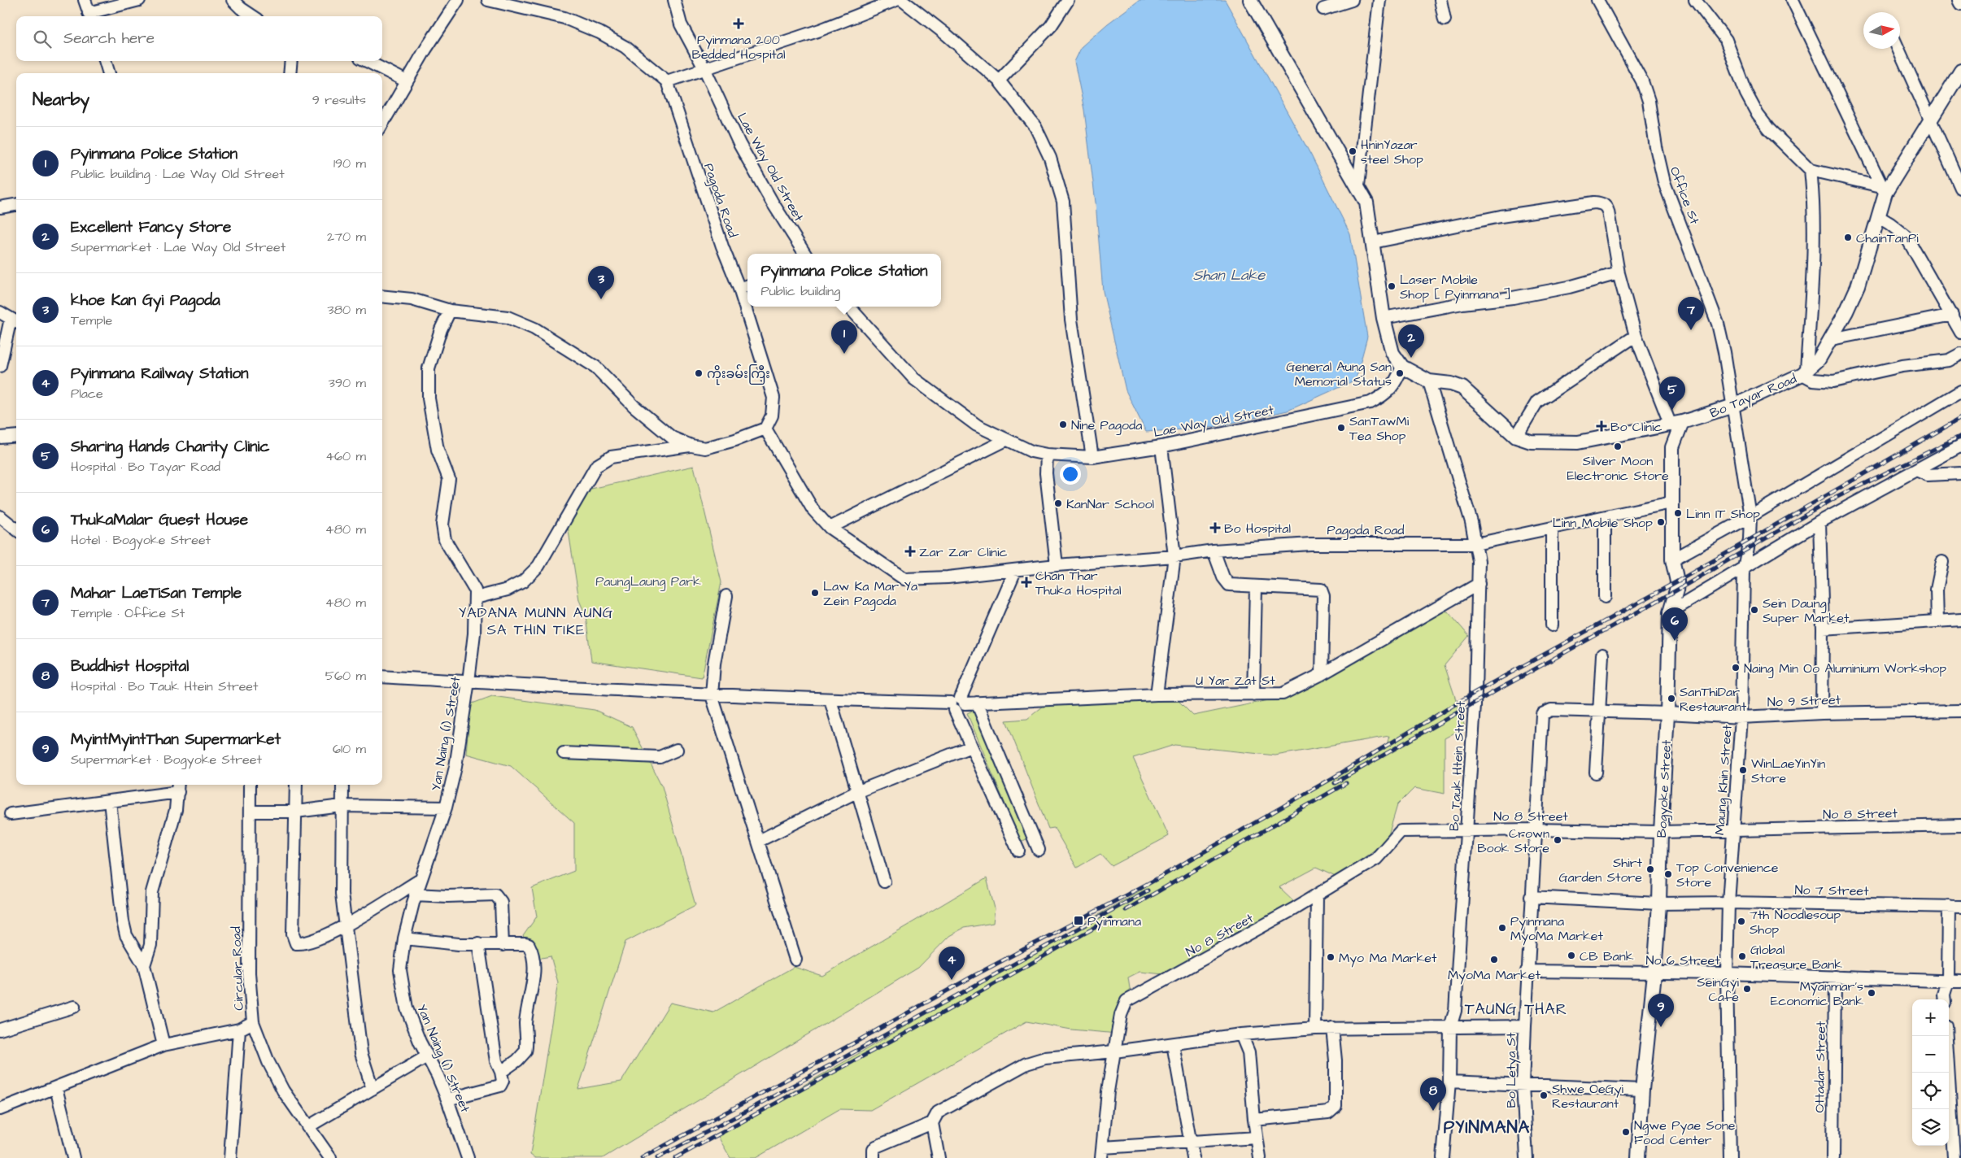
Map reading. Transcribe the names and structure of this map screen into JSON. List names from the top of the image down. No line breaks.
{"streets":{"main road":["Bo Tayar Road","Bogyoke Street"],"street":["Lae Way Old Street","Office St","Pagoda Road","U Yar Zat St","No 9 Street","Yan Naing (1) Street","Bo Tauk Htein Street","Maung Khin Street","No 8 Street","No 7 Street","No 6 Street","Circular Road","Ottadar Street","Bo Letya St"]},"crossings":[["Office St","Bo Tayar Road"],["Office St","Maung Khin Street"],["Pagoda Road","Bo Tauk Htein Street"],["Pagoda Road","Bogyoke Street"],["Bo Tayar Road","Bo Tauk Htein Street"],["Bo Tayar Road","Maung Khin Street"],["Bo Tayar Road","Bogyoke Street"],["U Yar Zat St","Yan Naing (1) Street"],["U Yar Zat St","Bo Tauk Htein Street"],["No 9 Street","Maung Khin Street"],["No 9 Street","Bogyoke Street"],["No 9 Street","Bo Letya St"],["Bo Tauk Htein Street","No 8 Street"],["Maung Khin Street","No 8 Street"],["Maung Khin Street","No 7 Street"],["Maung Khin Street","No 6 Street"],["Bogyoke Street","No 8 Street"],["Bogyoke Street","No 7 Street"],["Bogyoke Street","No 6 Street"],["No 8 Street","Bo Letya St"],["No 7 Street","Bo Letya St"],["No 6 Street","Ottadar Street"],["No 6 Street","Bo Letya St"]],"districts":["YADANA MUNN AUNG SA THIN TIKE","TAUNG THAR","PYINMANA"],"water":["Shan Lake"],"parks":["PaungLaung Park"],"places":{"health":["Pyinmana 200 Bedded Hospital","Bo Clinic","Bo Hospital","Zar Zar Clinic","Chan Thar Thuka Hospital"],"other":["HninYazar steel Shop","ChainTanPi","Laser Mobile Shop [ Pyinmana ]","ကိုးခမ်းကြီး","General Aung San Memorial Status","Nine Pagoda","SanTawMi Tea Shop","Silver Moon Electronic Store","KanNar School","Linn IT Shop","Linn Mobile Shop","Law Ka Mar Ya Zein Pagoda","Sein Daung Super Market","Naing Min Oo Aluminium Workshop","SanThiDar Restaurant","WinLaeYinYin Store","Crown Book Store","Shirt Garden Store","Top Convenience Store","7th Noodlesoup Shop","Pyinmana MyoMa Market","CB Bank","Global Treasure Bank","Myo Ma Market","MyoMa Market","SeinGyi Cafe","Myanmar's Economic Bank","Shwe OeGyi Restaurant","Ngwe Pyae Sone Food Center"],"transit":["Pyinmana"]},"north":"right","page":{"search":"Search here","heading":["Nearby","9 results"],"list":[{"mark":"1","name":"Pyinmana Police Station","note":"Public building · Lae Way Old Street","value":"190 m"},{"mark":"2","name":"Excellent Fancy Store","note":"Supermarket · Lae Way Old Street","value":"270 m"},{"mark":"3","name":"khoe Kan Gyi Pagoda","note":"Temple","value":"380 m"},{"mark":"4","name":"Pyinmana Railway Station","note":"Place","value":"390 m"},{"mark":"5","name":"Sharing Hands Charity Clinic","note":"Hospital · Bo Tayar Road","value":"460 m"},{"mark":"6","name":"ThukaMalar Guest House","note":"Hotel · Bogyoke Street","value":"480 m"},{"mark":"7","name":"Mahar LaeTiSan Temple","note":"Temple · Office St","value":"480 m"},{"mark":"8","name":"Buddhist Hospital","note":"Hospital · Bo Tauk Htein Street","value":"560 m"},{"mark":"9","name":"MyintMyintThan Supermarket","note":"Supermarket · Bogyoke Street","value":"610 m"}],"popup":["Pyinmana Police Station","Public building"],"pins":["3","7","1","2","5","6","4","9","8"],"map_buttons":["+","−"]}}
